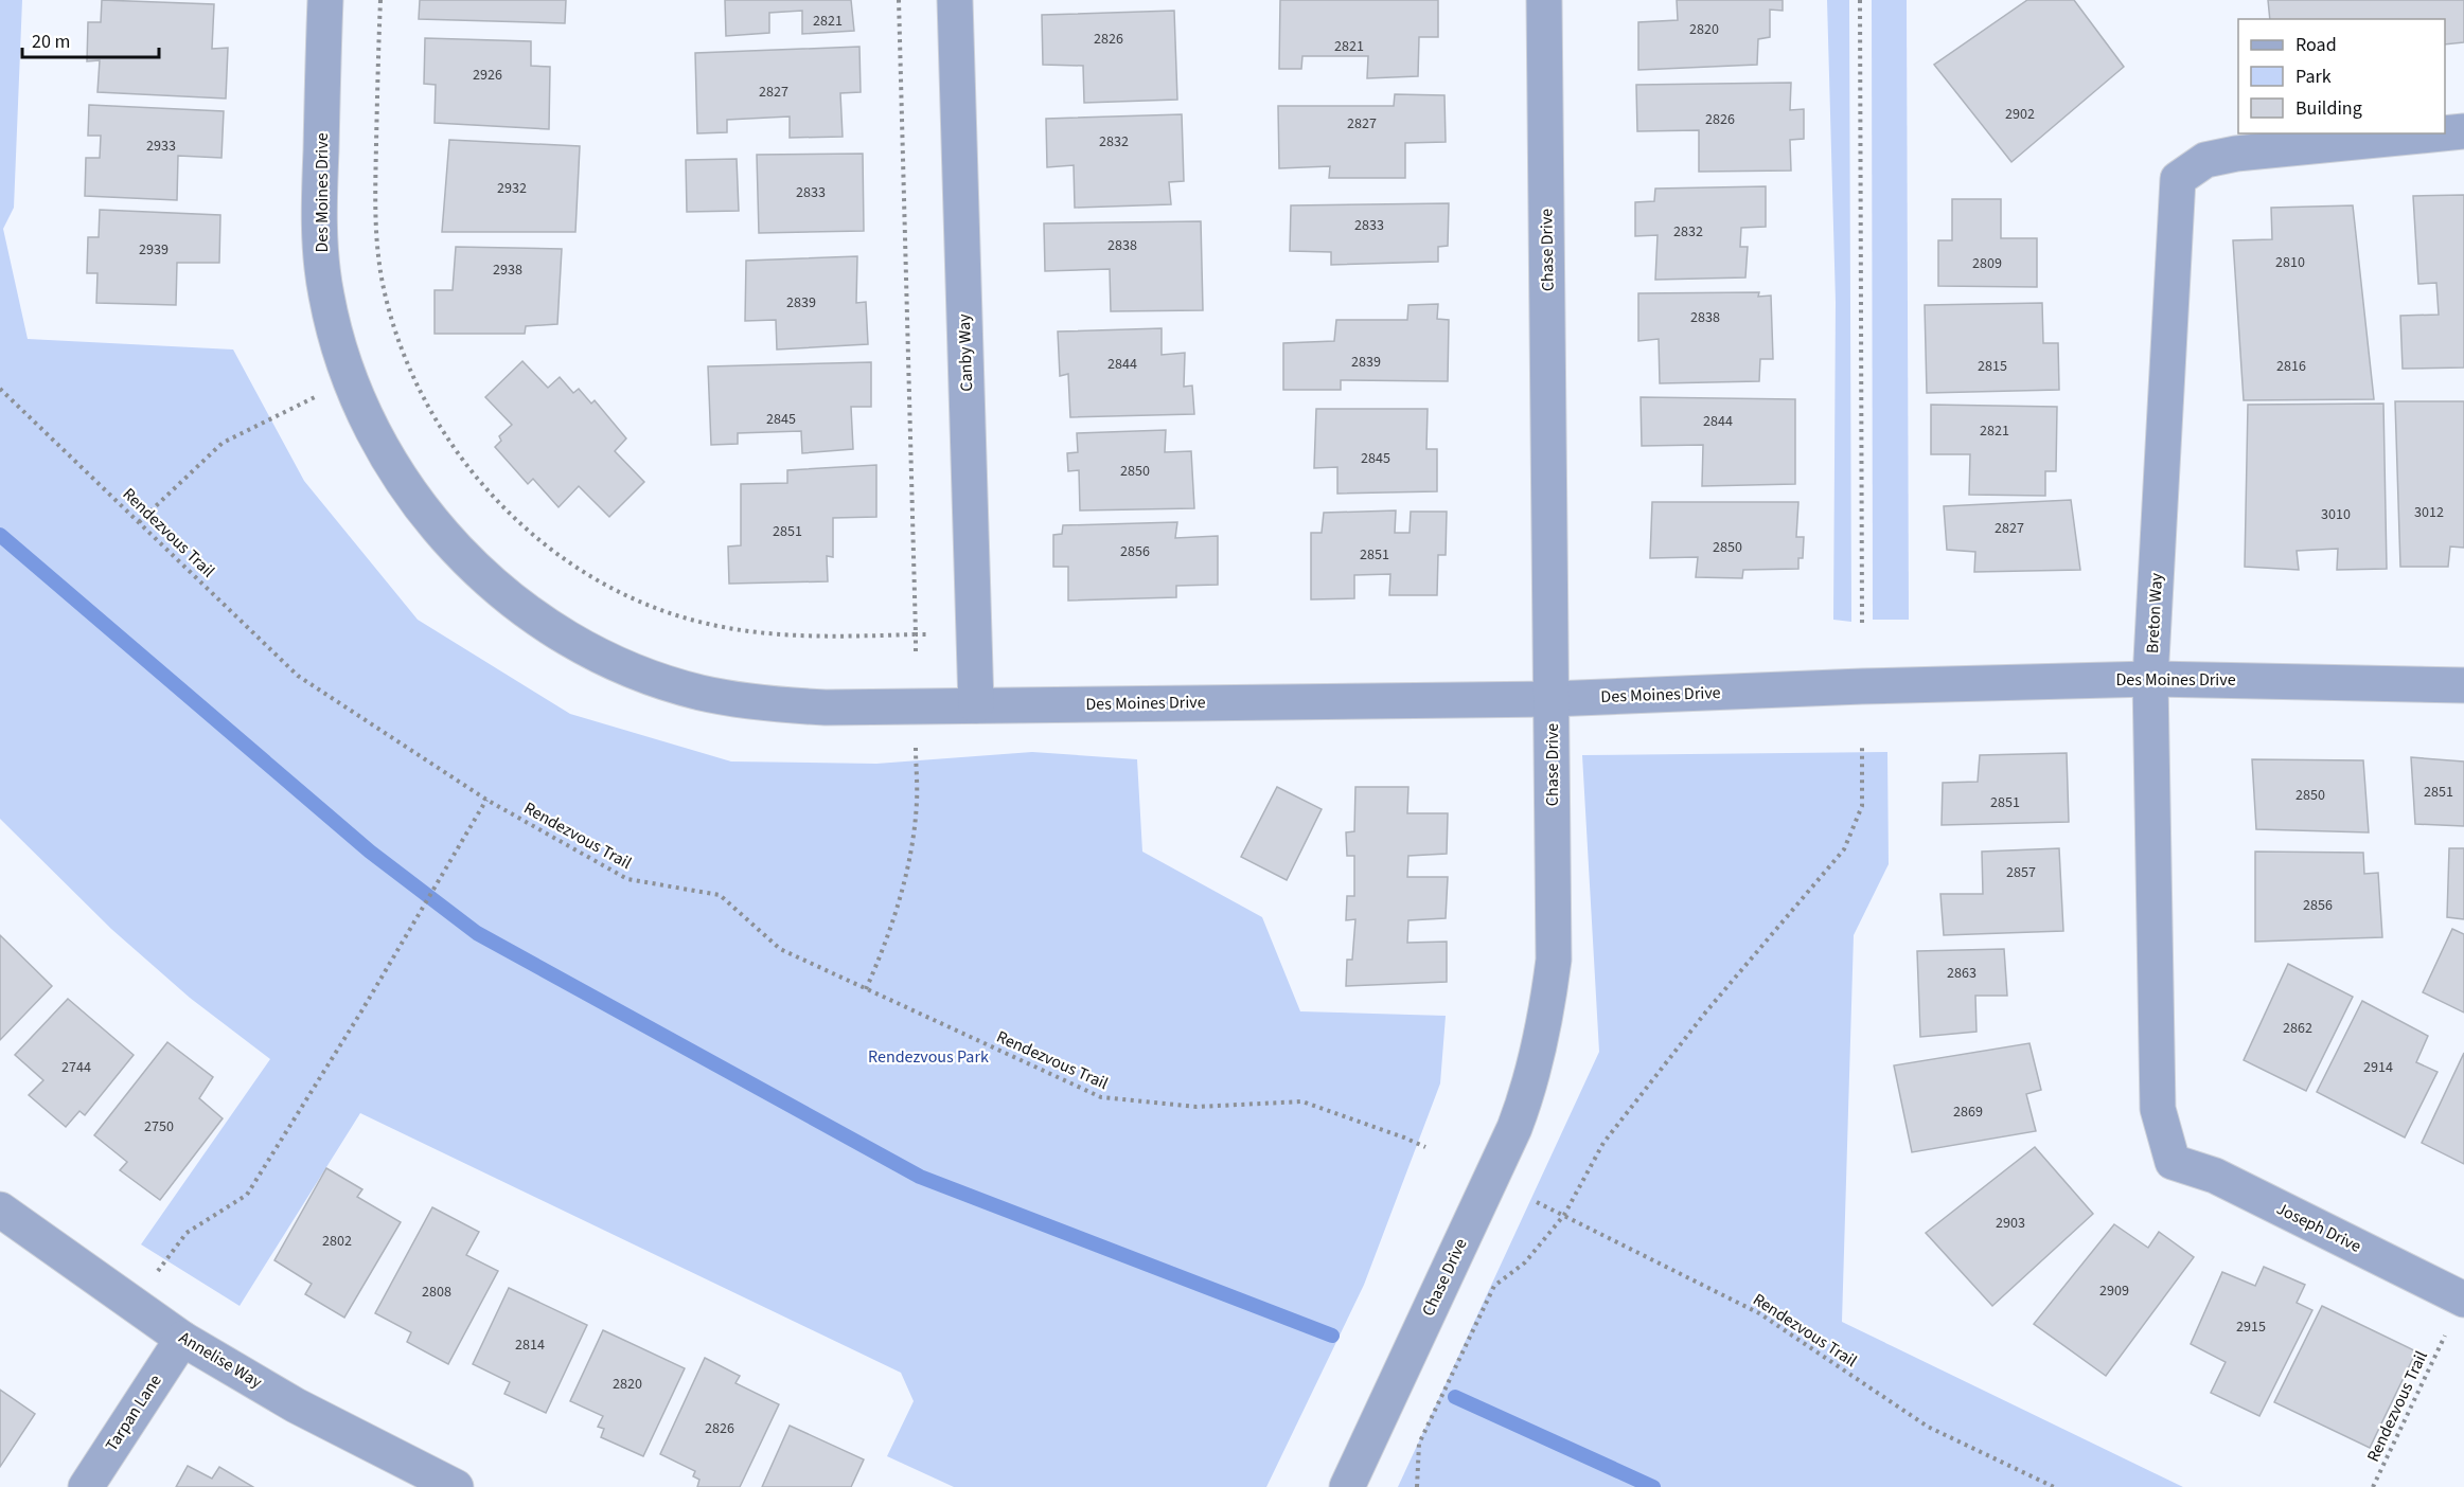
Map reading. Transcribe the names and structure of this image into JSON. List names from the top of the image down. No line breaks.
{"streets":{"street":["Des Moines Drive","Chase Drive","Canby Way","Breton Way","Joseph Drive","Annelise Way","Tarpan Lane"],"path":["Rendezvous Trail"]},"crossings":[["Des Moines Drive","Chase Drive"],["Des Moines Drive","Canby Way"],["Des Moines Drive","Breton Way"],["Breton Way","Joseph Drive"],["Annelise Way","Tarpan Lane"]],"parks":["Rendezvous Park"],"house_numbers":["2821","2820","2826","2821","2926","2827","2902","2826","2827","2832","2933","2932","2833","2833","2832","2838","2939","2810","2809","2938","2839","2838","2839","2844","2815","2816","2845","2844","2821","2845","2850","3012","3010","2827","2851","2850","2856","2851","2851","2850","2851","2857","2856","2863","2862","2744","2914","2869","2750","2903","2802","2909","2808","2915","2814","2820","2826"],"legend":["Road","Park","Building"],"scale_bar":"20 m"}
